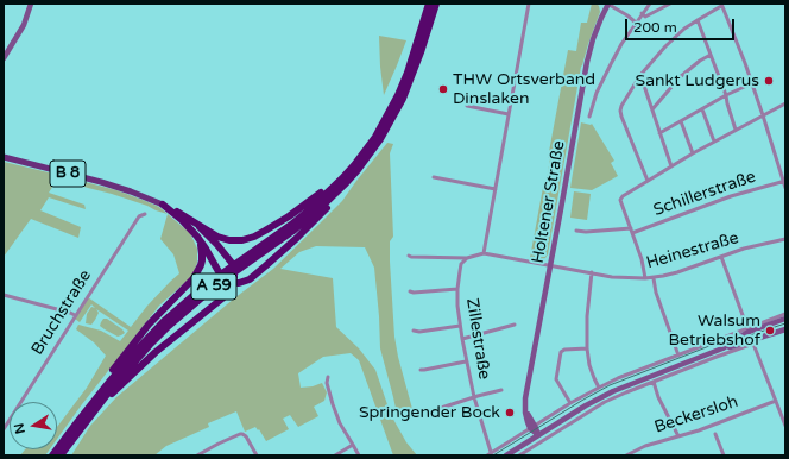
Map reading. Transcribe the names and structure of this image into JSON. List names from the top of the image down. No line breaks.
{"streets":{"highway":["A 59"],"main road":["B 8"],"street":["Schillerstraße","Holtener Straße","Heinestraße","Bruchstraße","Zillestraße","Beckersloh"]},"crossings":[["Holtener Straße","Heinestraße"]],"places":["Sankt Ludgerus","THW Ortsverband Dinslaken","Walsum Betriebshof","Springender Bock"],"scale_bar":"200 m","north":"left"}
